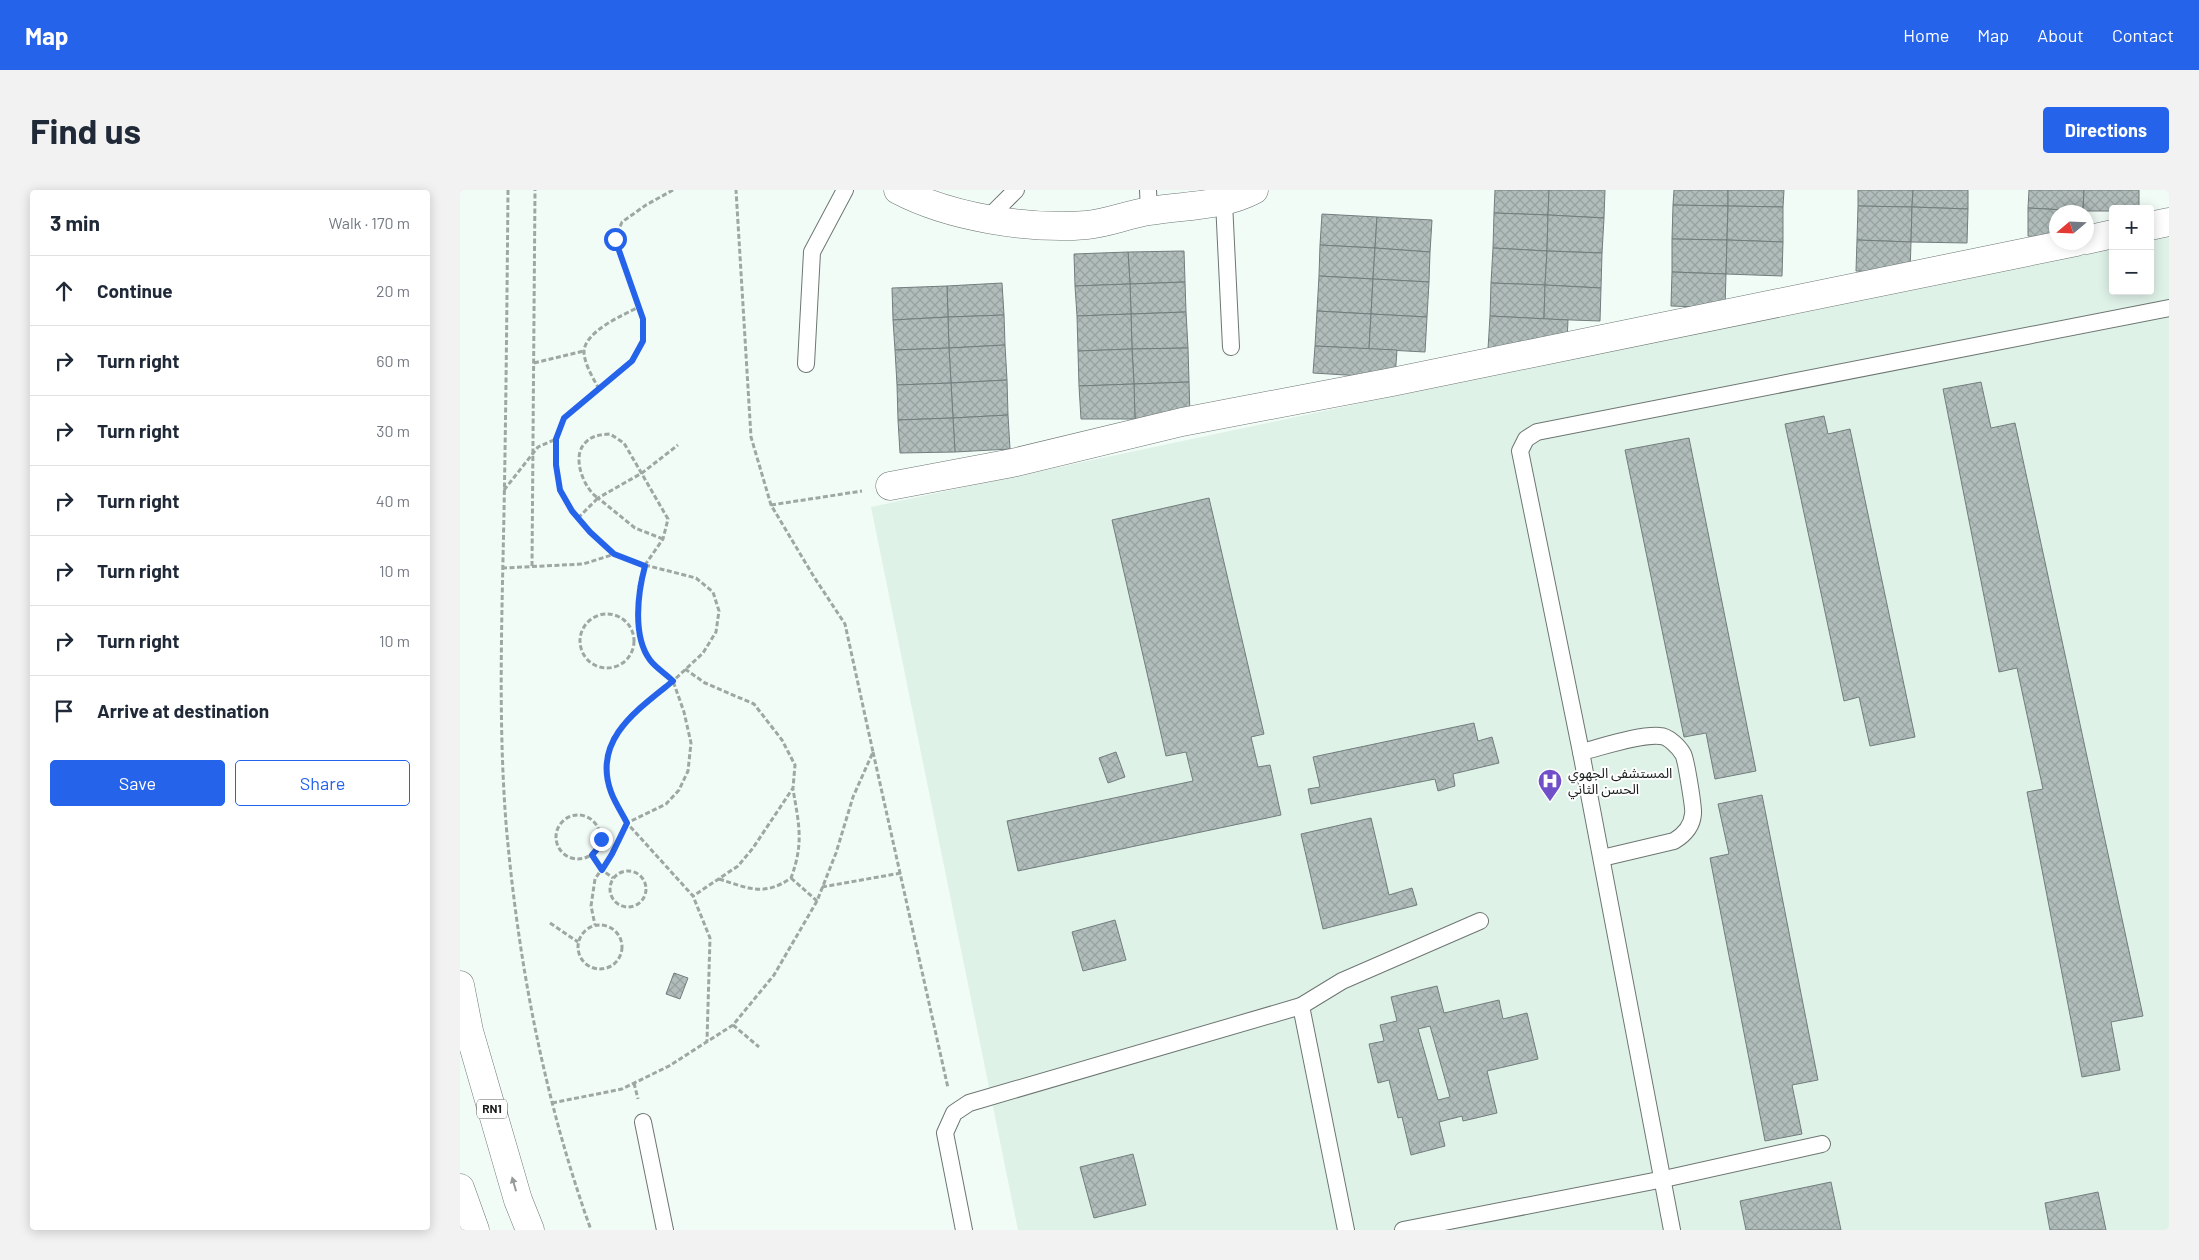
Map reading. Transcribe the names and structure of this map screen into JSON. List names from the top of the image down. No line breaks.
{"streets":{"main road":["RN1"]},"places":{"hospital":["المستشفى الجهوي الحسن الثاني"]},"north":"left","page":{"header":"Map","nav":["Home","Map","About","Contact"],"buttons":["Directions",["Save","Share"]],"title":"Find us","heading":["3 min","Walk · 170 m"],"map_buttons":["+","−"],"list":[["Continue","20 m"],["Turn right","60 m"],["Turn right","30 m"],["Turn right","40 m"],["Turn right","10 m"],["Turn right","10 m"],"Arrive at destination"]}}
